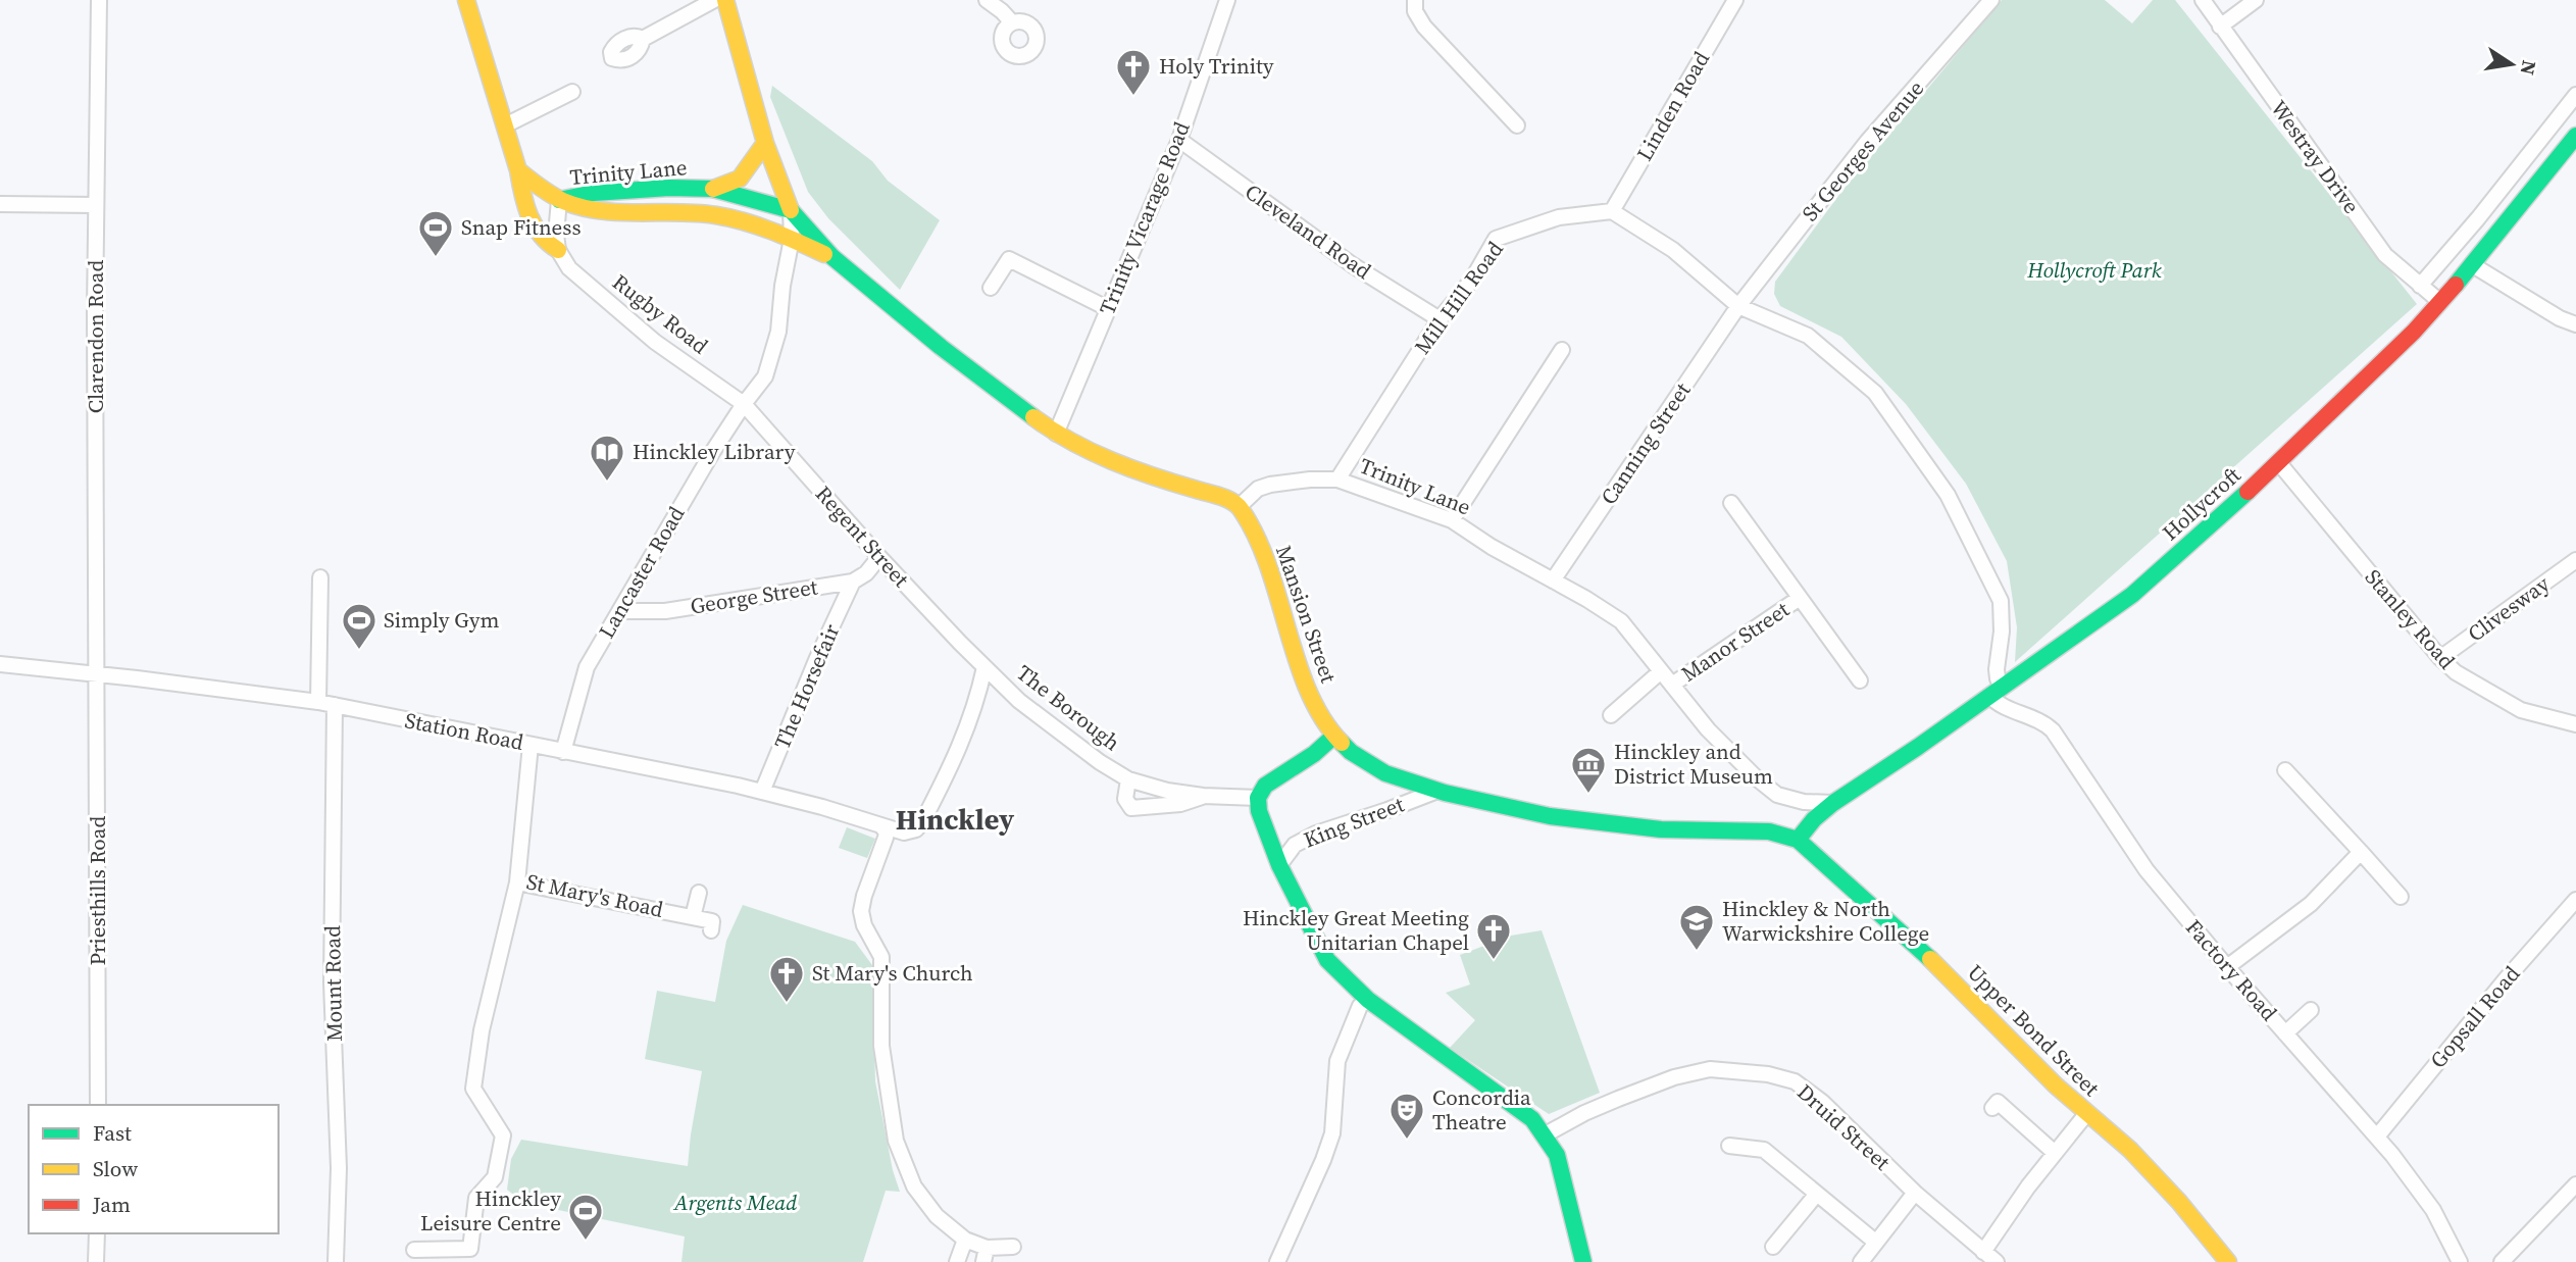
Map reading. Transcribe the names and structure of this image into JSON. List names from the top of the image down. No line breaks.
{"streets":{"main road":["Trinity Lane","Rugby Road","Hollycroft","Mansion Street","Upper Bond Street"],"street":["Linden Road","St Georges Avenue","Westray Drive","Trinity Vicarage Road","Cleveland Road","Mill Hill Road","Clarendon Road","Canning Street","Regent Street","Lancaster Road","George Street","Clivesway","Stanley Road","Manor Street","The Horsefair","The Borough","Station Road","King Street","Priesthills Road","St Mary's Road","Factory Road","Mount Road","Gopsall Road","Druid Street"]},"crossings":[["Linden Road","Mill Hill Road"],["St Georges Avenue","Canning Street"],["Westray Drive","Hollycroft"],["Trinity Lane","Trinity Vicarage Road"],["Trinity Lane","Mill Hill Road"],["Trinity Lane","Canning Street"],["Trinity Lane","Hollycroft"],["Trinity Lane","Lancaster Road"],["Trinity Lane","Mansion Street"],["Trinity Lane","Manor Street"],["Trinity Vicarage Road","Cleveland Road"],["Cleveland Road","Mill Hill Road"],["Rugby Road","Regent Street"],["Rugby Road","Lancaster Road"],["Clarendon Road","Station Road"],["Clarendon Road","Priesthills Road"],["Hollycroft","Mansion Street"],["Hollycroft","Stanley Road"],["Hollycroft","Factory Road"],["Hollycroft","Upper Bond Street"],["Regent Street","Lancaster Road"],["Regent Street","The Borough"],["Regent Street","Station Road"],["Lancaster Road","George Street"],["Lancaster Road","Station Road"],["George Street","The Horsefair"],["Clivesway","Stanley Road"],["Mansion Street","King Street"],["Mansion Street","Upper Bond Street"],["The Horsefair","Station Road"],["The Borough","Station Road"],["Station Road","Priesthills Road"],["Station Road","St Mary's Road"],["Station Road","Mount Road"],["Factory Road","Gopsall Road"]],"districts":["Hinckley"],"parks":["Hollycroft Park","Argents Mead"],"places":{"church":["Holy Trinity","Hinckley Great Meeting Unitarian Chapel","St Mary's Church"],"sports":["Snap Fitness","Simply Gym","Hinckley Leisure Centre"],"library":["Hinckley Library"],"museum":["Hinckley and District Museum"],"school or university":["Hinckley & North Warwickshire College"],"theatre":["Concordia Theatre"]},"legend":["Fast","Slow","Jam"],"north":"right"}
